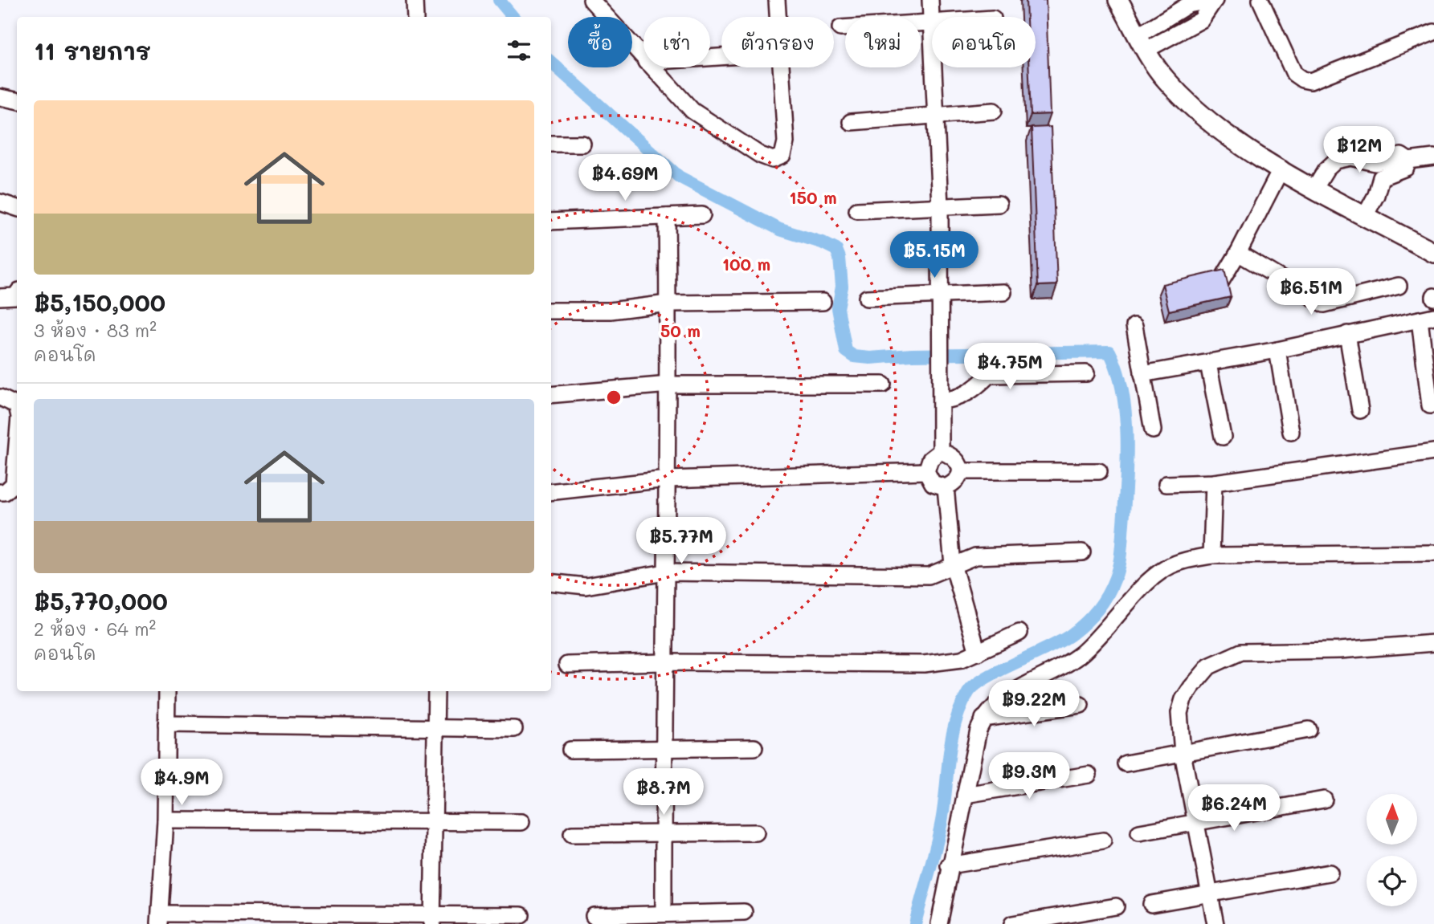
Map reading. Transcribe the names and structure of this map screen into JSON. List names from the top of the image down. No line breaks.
{"north":"top","page":{"chip":["ซื้อ","เช่า","ตัวกรอง","ใหม่","คอนโด"],"heading":"11 รายการ","list":[{"name":"฿5,150,000","note":"3 ห้อง · 83 m² · คอนโด"},{"name":"฿5,770,000","note":"2 ห้อง · 64 m² · คอนโด"}],"price":["฿12M","฿4.69M","฿5.15M","฿6.51M","฿4.75M","฿5.77M","฿9.22M","฿9.3M","฿4.9M","฿8.7M","฿6.24M"]},"rings":["150 m","100 m","50 m"]}
